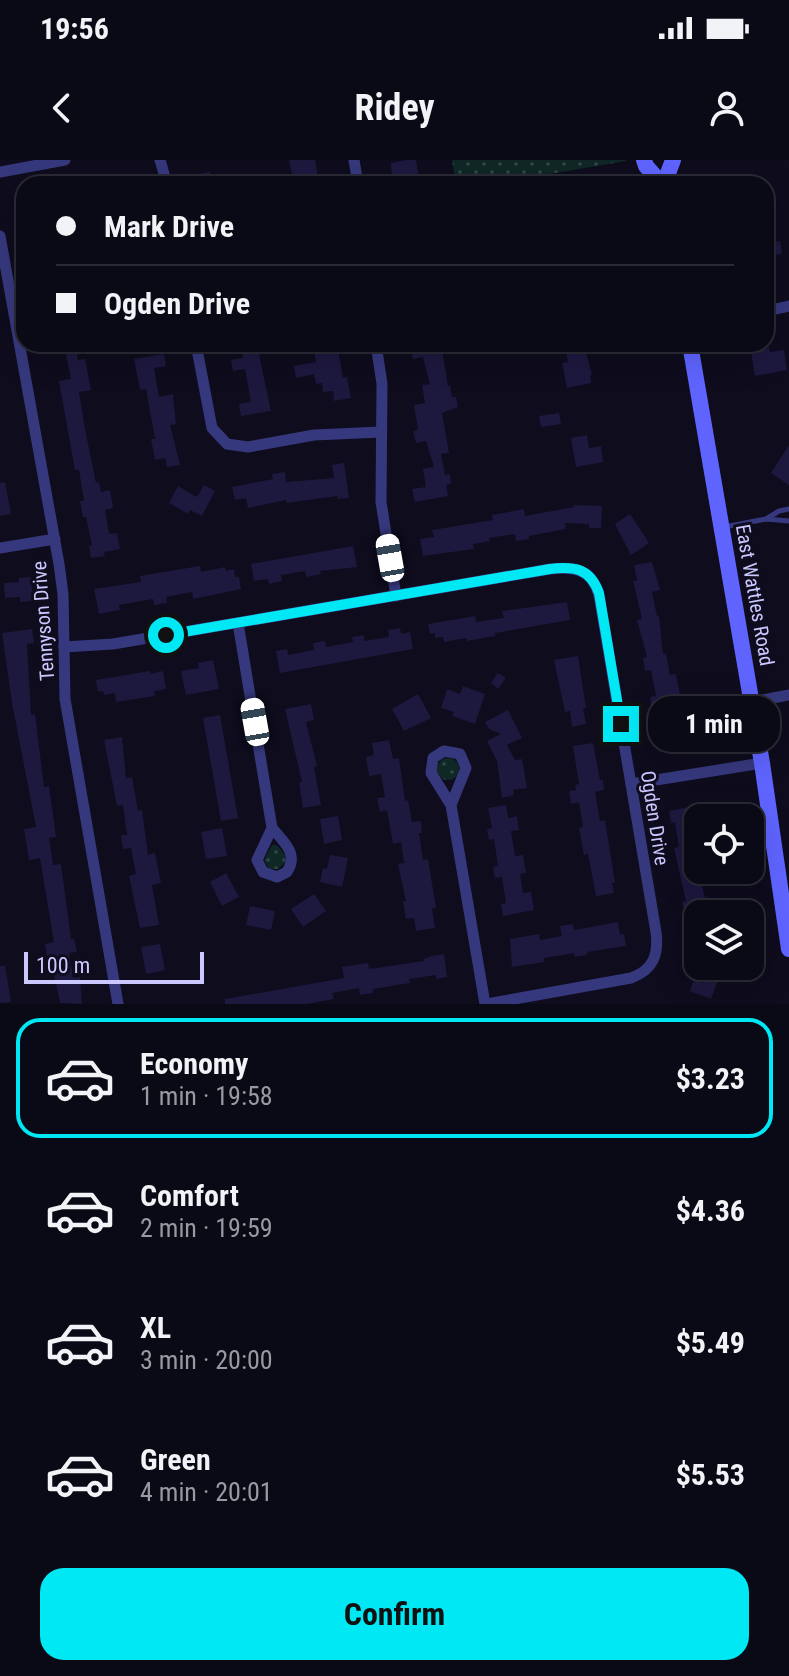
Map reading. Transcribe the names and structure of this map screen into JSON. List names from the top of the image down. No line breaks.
{"streets":{"main road":["East Wattles Road"],"street":["Tennyson Drive","Ogden Drive"]},"scale_bar":"100 m","page":{"status":"19:56","header":"Ridey","banner":["Mark Drive","Ogden Drive"],"bubble":"1 min","scale":"100 m","list":[{"name":"Economy","note":"1 min · 19:58","value":"$3.23"},{"name":"Comfort","note":"2 min · 19:59","value":"$4.36"},{"name":"XL","note":"3 min · 20:00","value":"$5.49"},{"name":"Green","note":"4 min · 20:01","value":"$5.53"}],"buttons":"Confirm"}}
